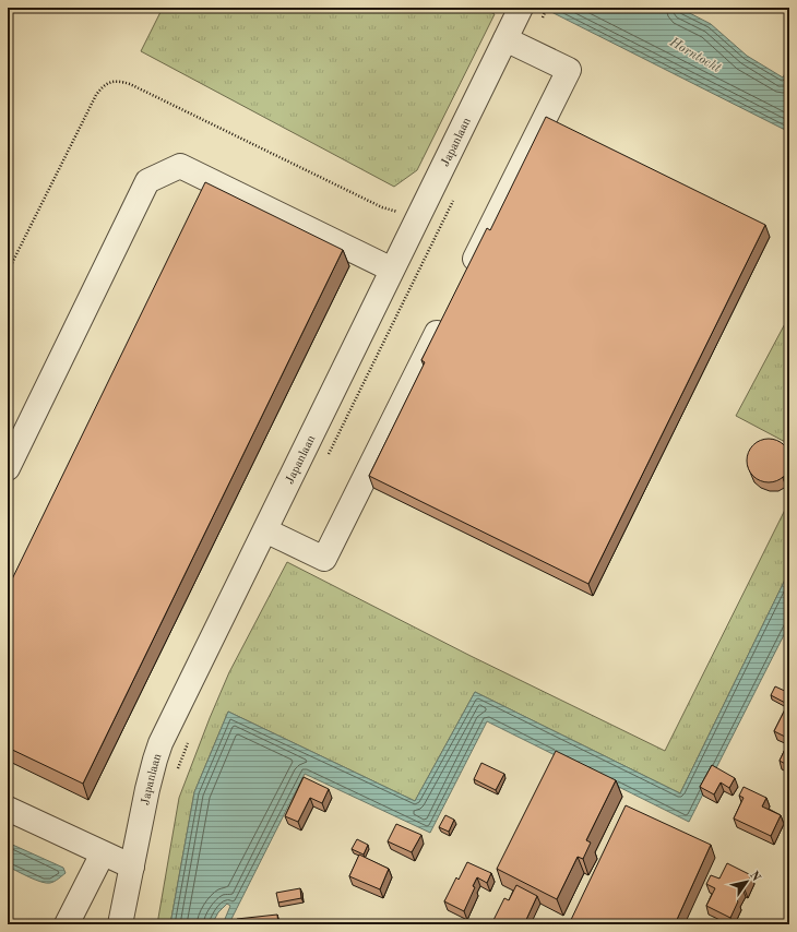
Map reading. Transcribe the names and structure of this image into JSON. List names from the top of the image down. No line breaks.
{"streets":{"street":["Japanlaan"]},"water":["Horntocht"],"north":"top right"}
